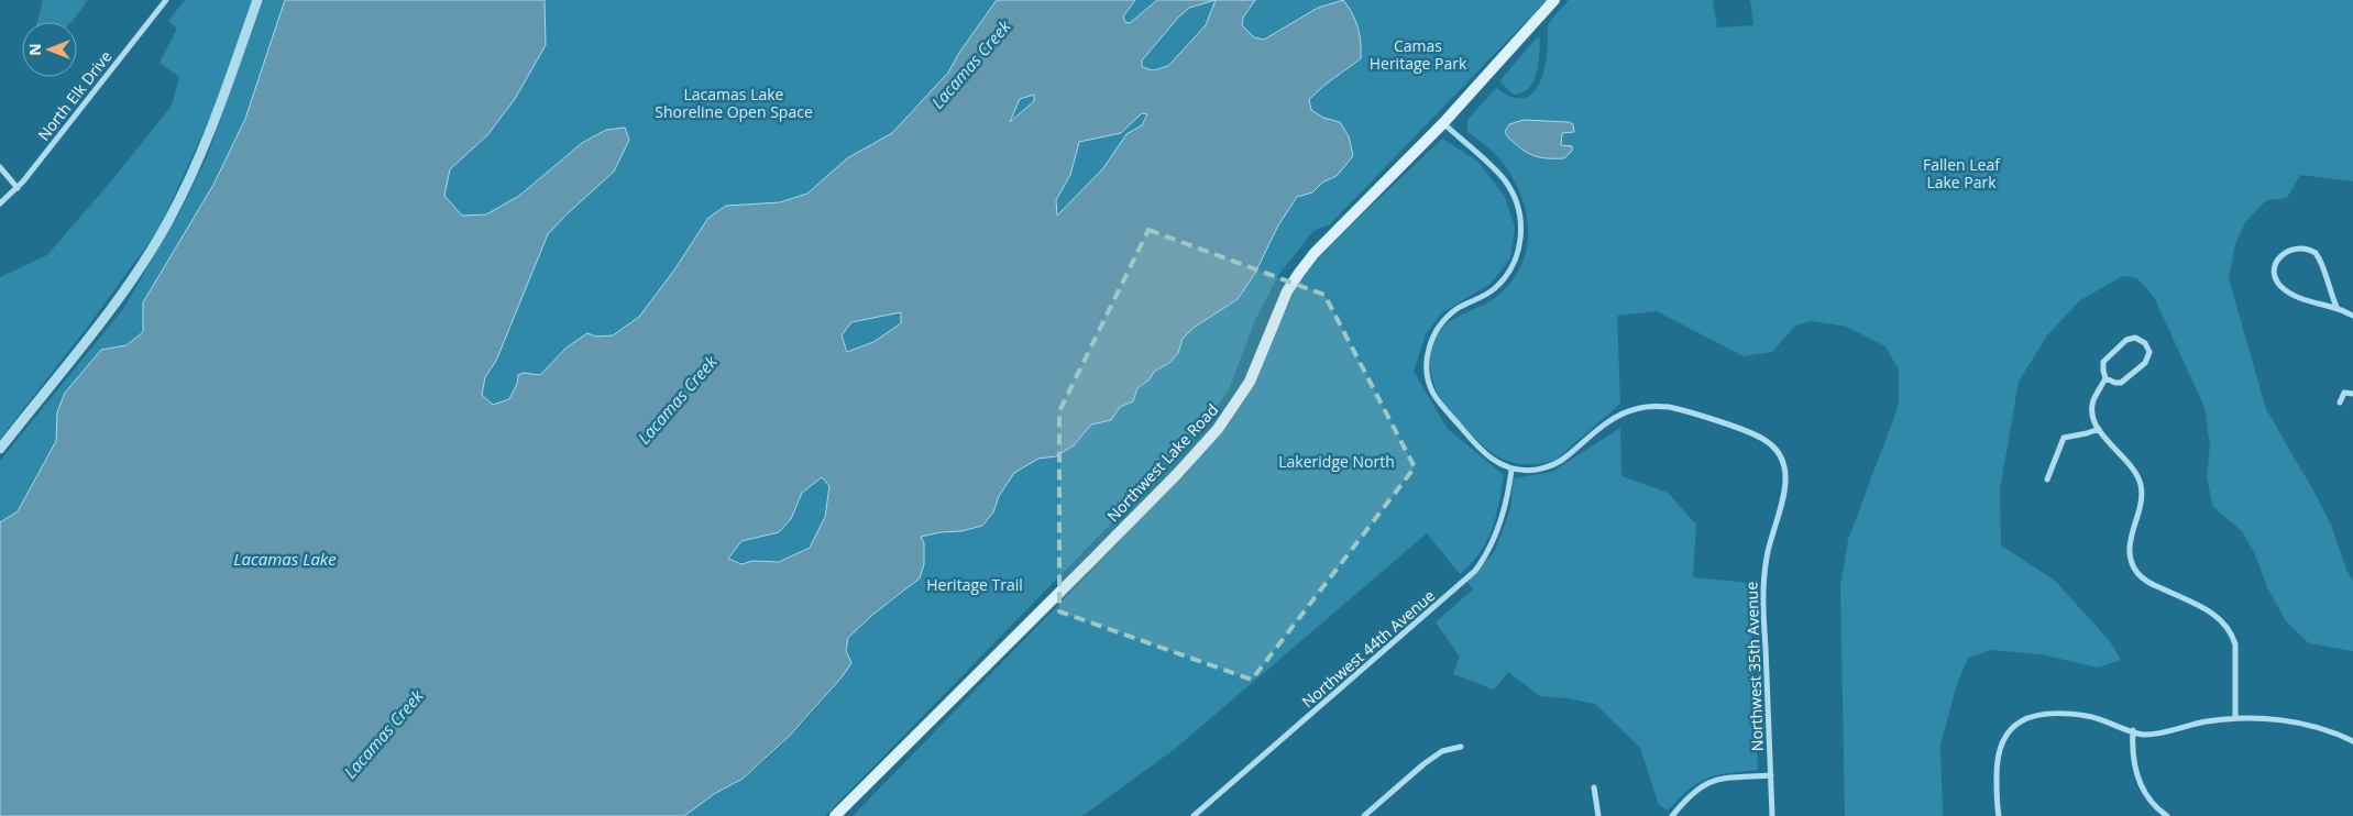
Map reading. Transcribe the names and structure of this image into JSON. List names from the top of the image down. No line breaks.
{"streets":{"main road":["Northwest Lake Road"],"street":["North Elk Drive","Northwest 44th Avenue","Northwest 35th Avenue"]},"crossings":[["Northwest 44th Avenue","Northwest 35th Avenue"]],"water":["Lacamas Creek","Lacamas Lake"],"parks":["Camas Heritage Park","Lacamas Lake Shoreline Open Space","Fallen Leaf Lake Park","Lakeridge North","Heritage Trail"],"north":"left"}
